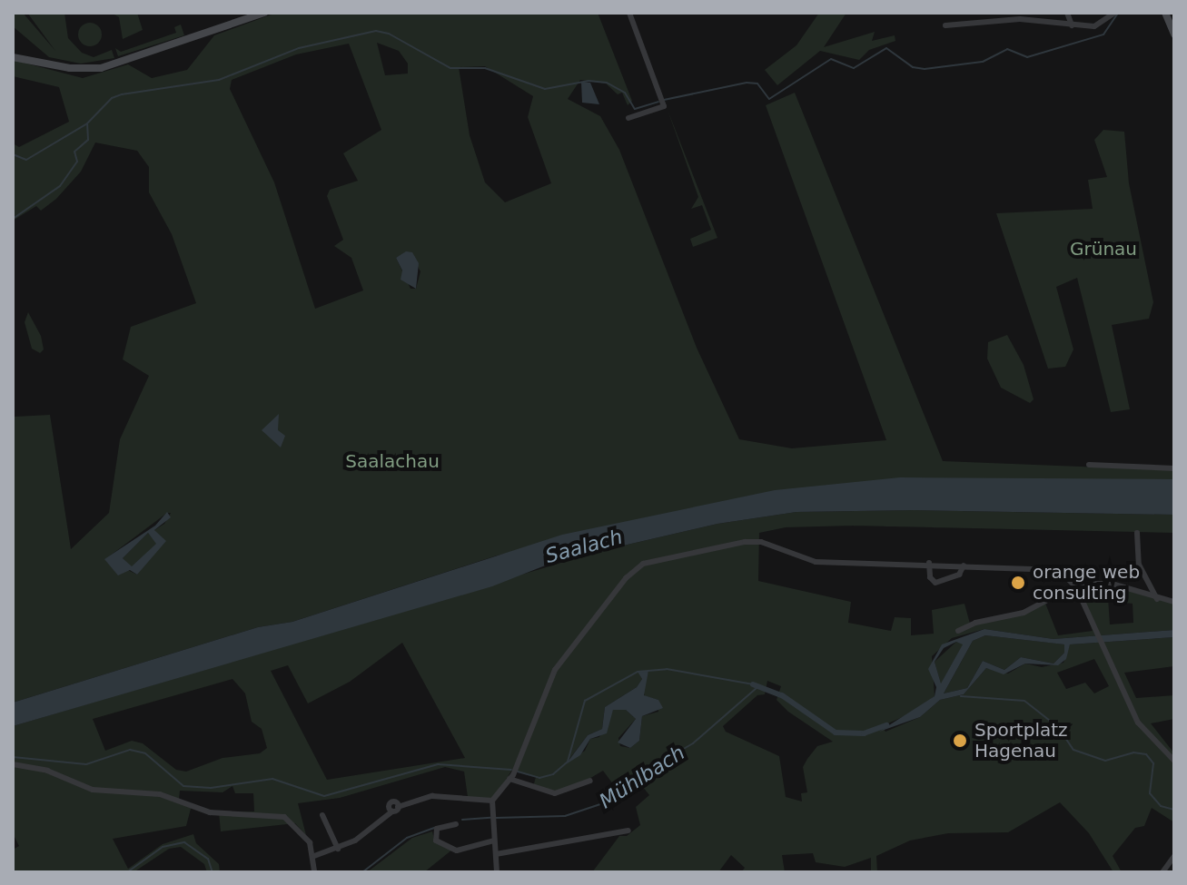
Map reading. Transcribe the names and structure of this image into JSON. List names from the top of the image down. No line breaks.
{"water":["Saalach","Mühlbach"],"parks":["Grünau","Saalachau"],"places":["orange web consulting","Sportplatz Hagenau"]}
